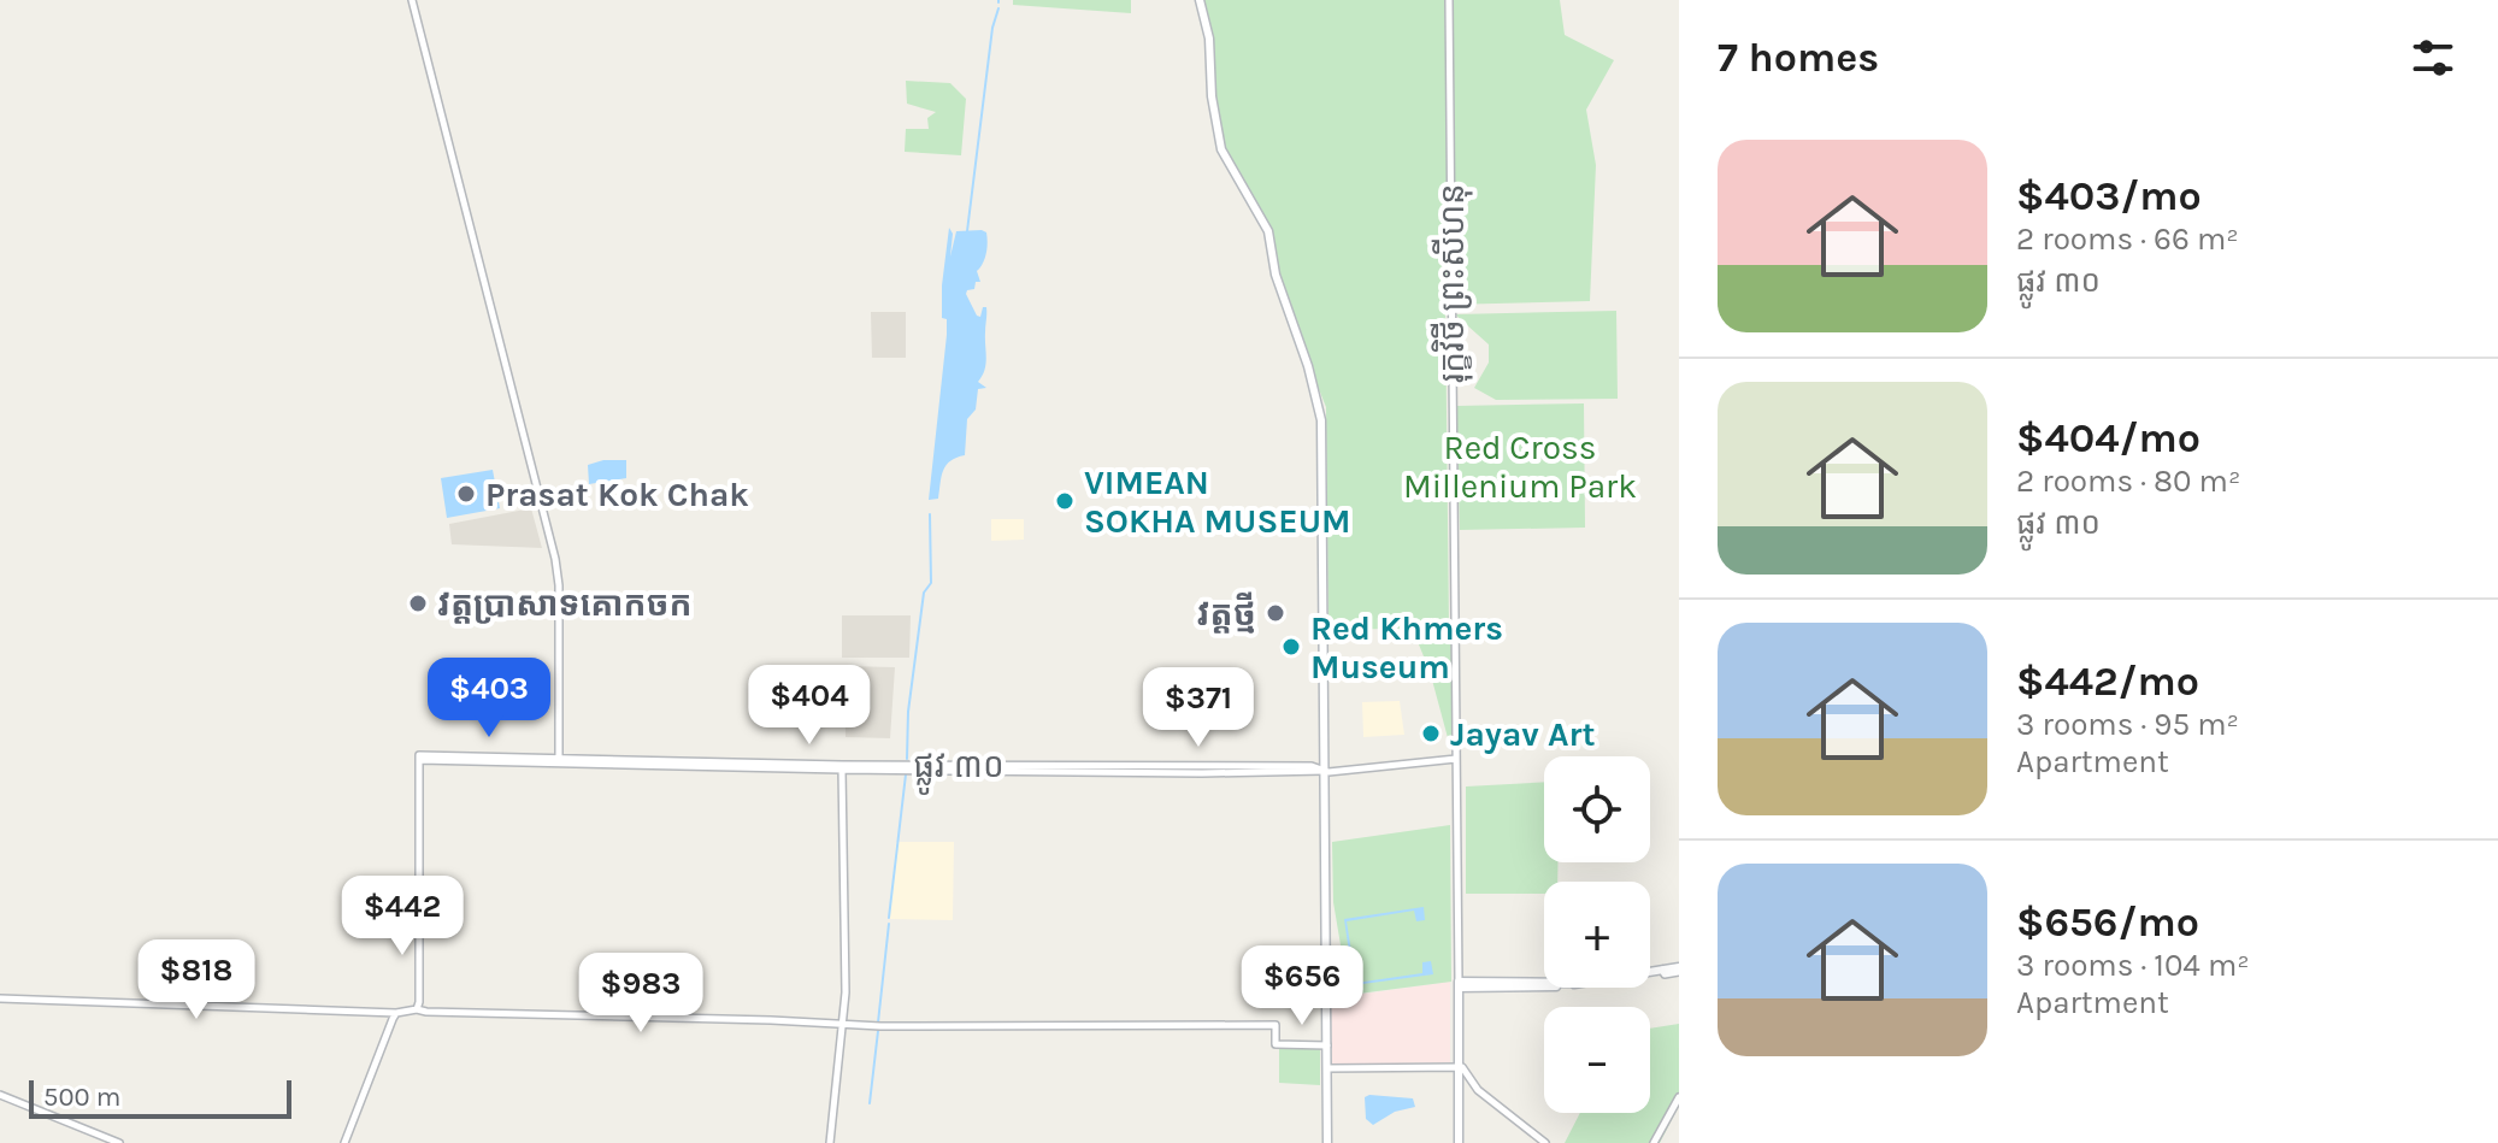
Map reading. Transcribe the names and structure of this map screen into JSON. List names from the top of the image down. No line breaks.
{"streets":{"main road":["រុក្ខវិថី ព្រះសីហនុ"],"street":["ផ្លូវ ៣០"]},"crossings":[["រុក្ខវិថី ព្រះសីហនុ","ផ្លូវ ៣០"]],"parks":["Red Cross Millenium Park"],"places":["Prasat Kok Chak","VIMEAN SOKHA MUSEUM","វត្តប្រាសាទគោកចក","វត្តថ្មី","Red Khmers Museum","Jayav Art"],"scale_bar":"500 m","page":{"heading":"7 homes","list":[{"name":"$403/mo","note":"2 rooms · 66 m² · ផ្លូវ ៣០"},{"name":"$404/mo","note":"2 rooms · 80 m² · ផ្លូវ ៣០"},{"name":"$442/mo","note":"3 rooms · 95 m² · Apartment"},{"name":"$656/mo","note":"3 rooms · 104 m² · Apartment"}],"price":["$403","$404","$371","$442","$818","$656","$983"],"map_buttons":["+","−"],"scale":"500 m"}}
